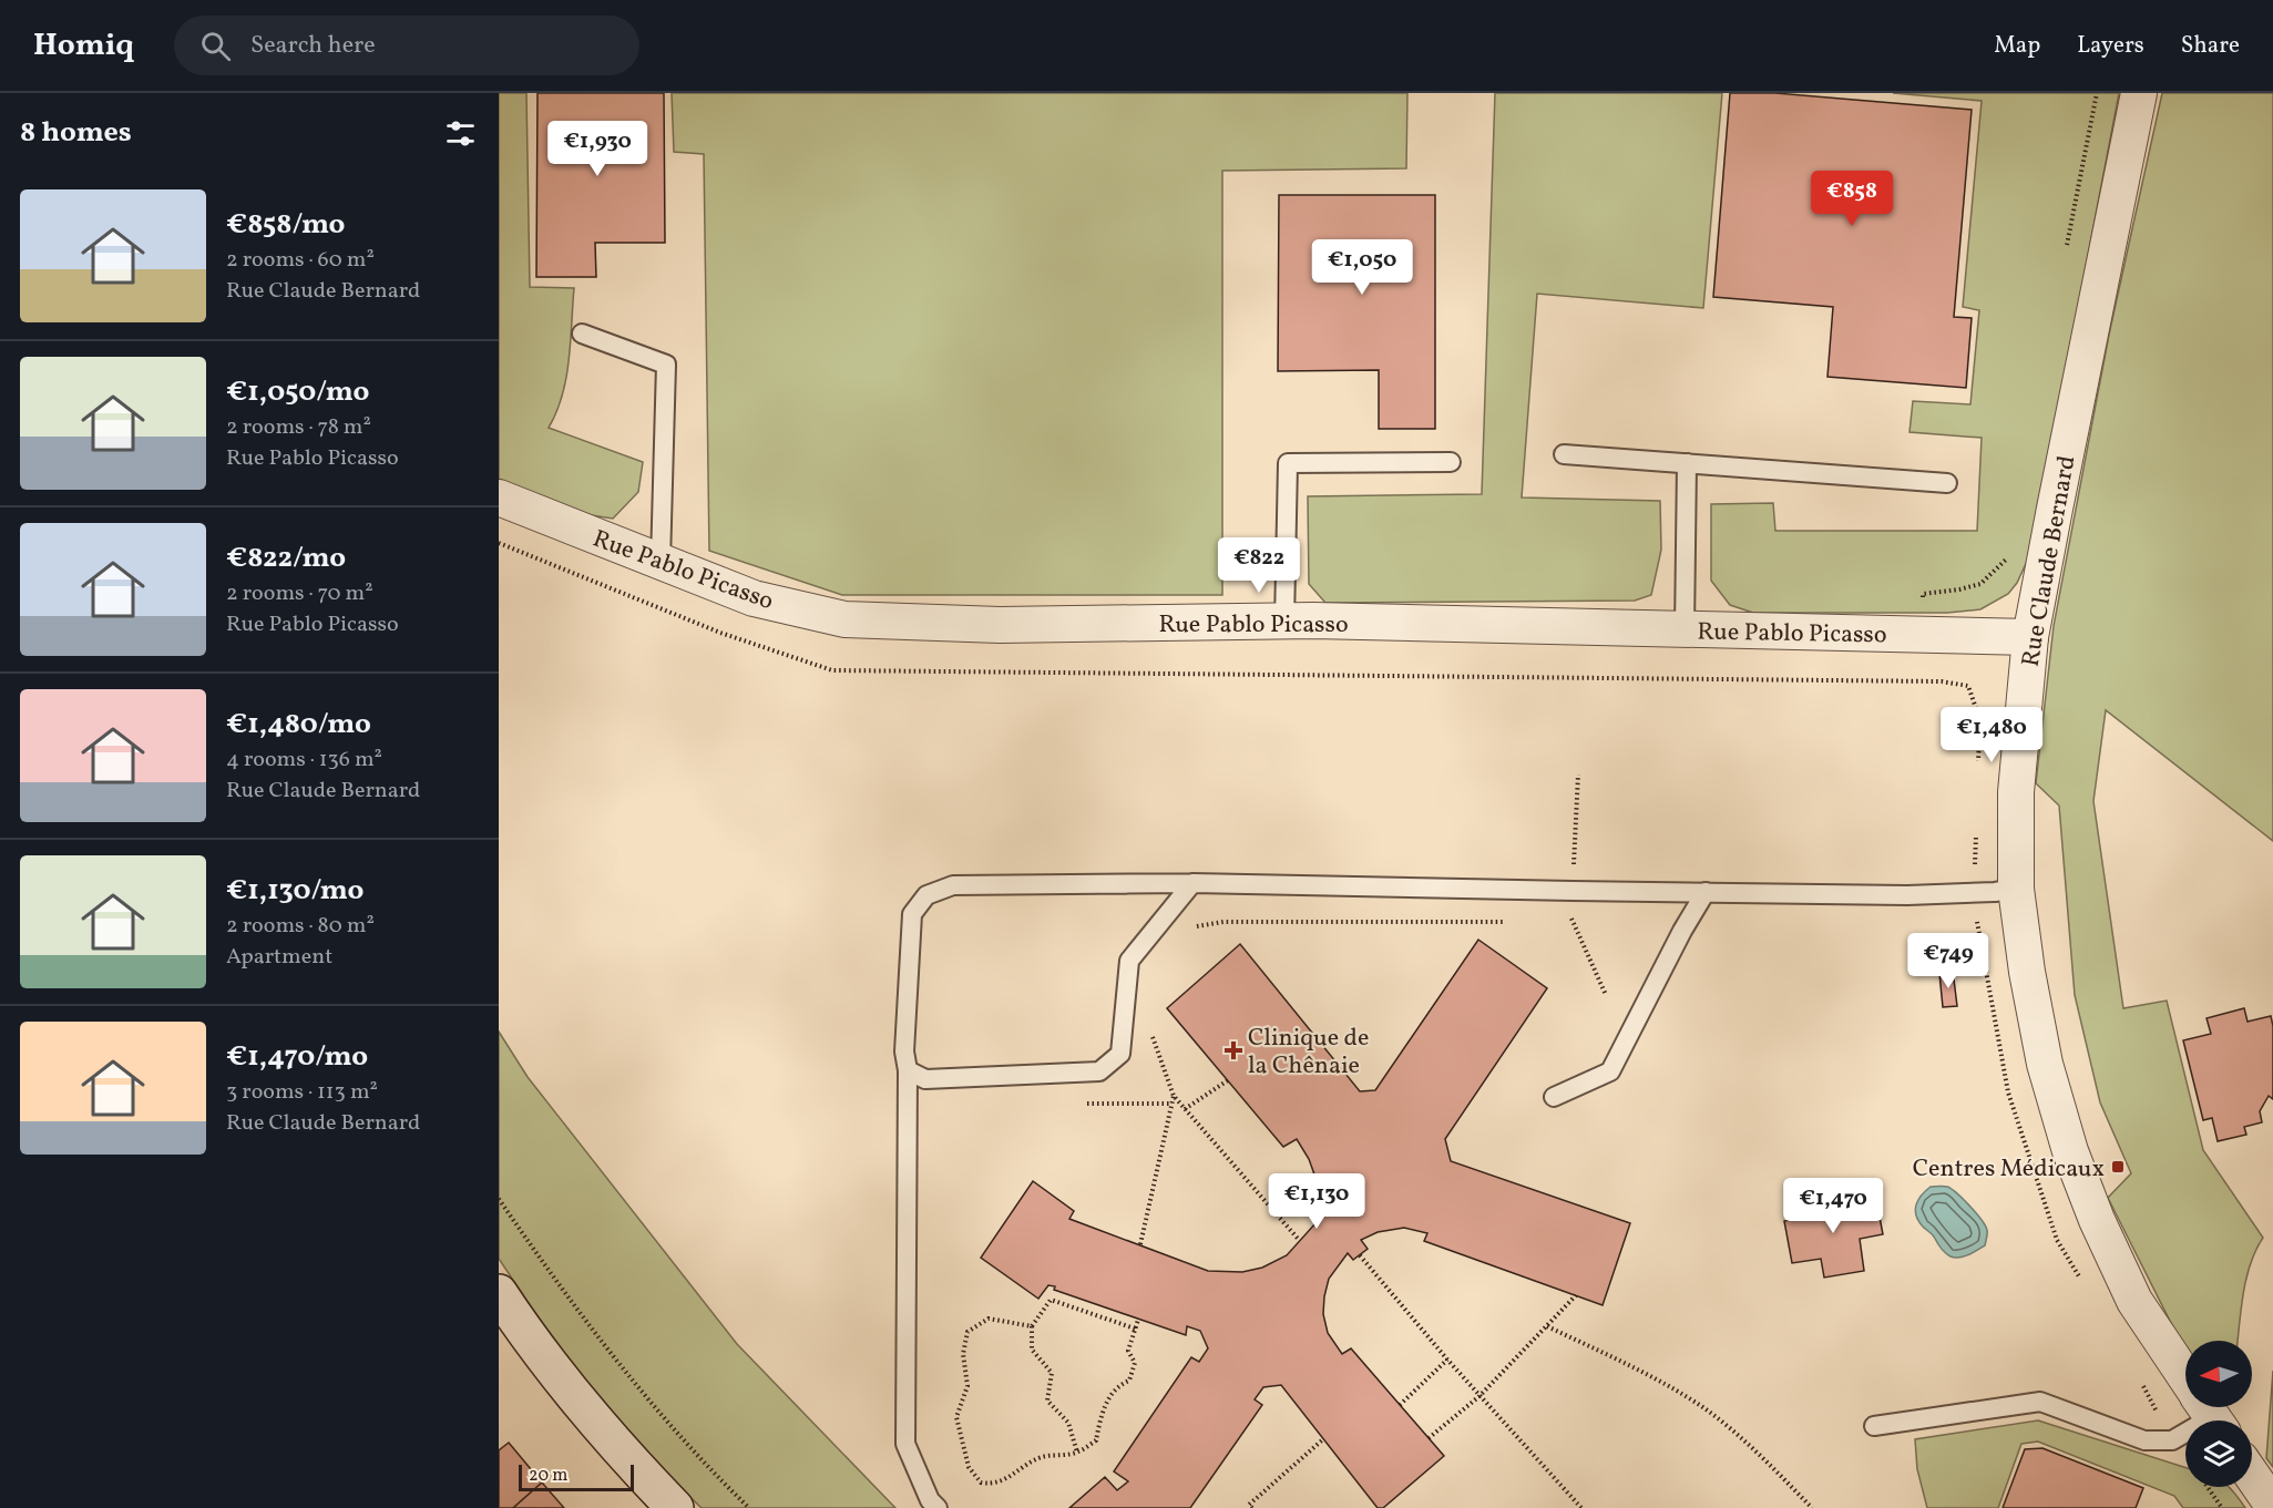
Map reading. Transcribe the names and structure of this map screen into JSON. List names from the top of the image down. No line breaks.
{"streets":{"street":["Rue Claude Bernard","Rue Pablo Picasso"]},"crossings":[["Rue Claude Bernard","Rue Pablo Picasso"]],"places":{"health":["Clinique de la Chênaie"],"transit":["Centres Médicaux"]},"scale_bar":"20 m","north":"left","page":{"header":"Homiq","search":"Search here","nav":["Map","Layers","Share"],"heading":"8 homes","price":["€1,930","€858","€1,050","€822","€1,480","€749","€1,130","€1,470"],"list":[{"name":"€858/mo","note":"2 rooms · 60 m² · Rue Claude Bernard"},{"name":"€1,050/mo","note":"2 rooms · 78 m² · Rue Pablo Picasso"},{"name":"€822/mo","note":"2 rooms · 70 m² · Rue Pablo Picasso"},{"name":"€1,480/mo","note":"4 rooms · 136 m² · Rue Claude Bernard"},{"name":"€1,130/mo","note":"2 rooms · 80 m² · Apartment"},{"name":"€1,470/mo","note":"3 rooms · 113 m² · Rue Claude Bernard"}],"scale":"20 m"}}
